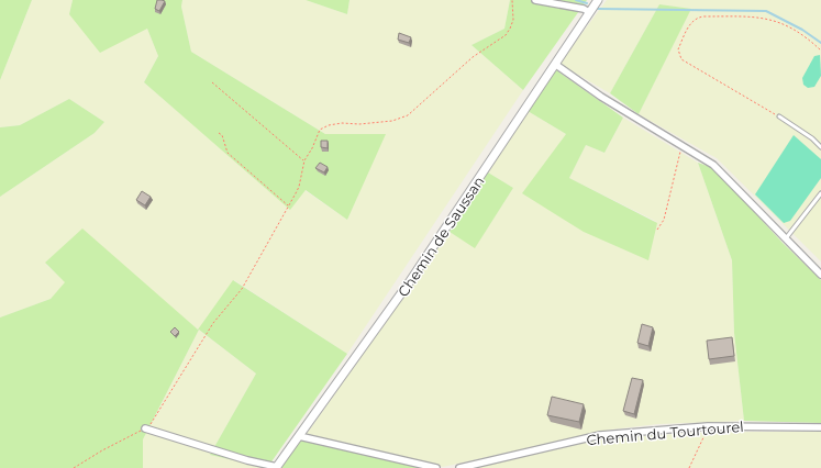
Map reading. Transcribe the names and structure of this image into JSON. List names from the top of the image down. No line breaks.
{"streets":{"street":["Chemin de Saussan","Chemin du Tourtourel"]}}
